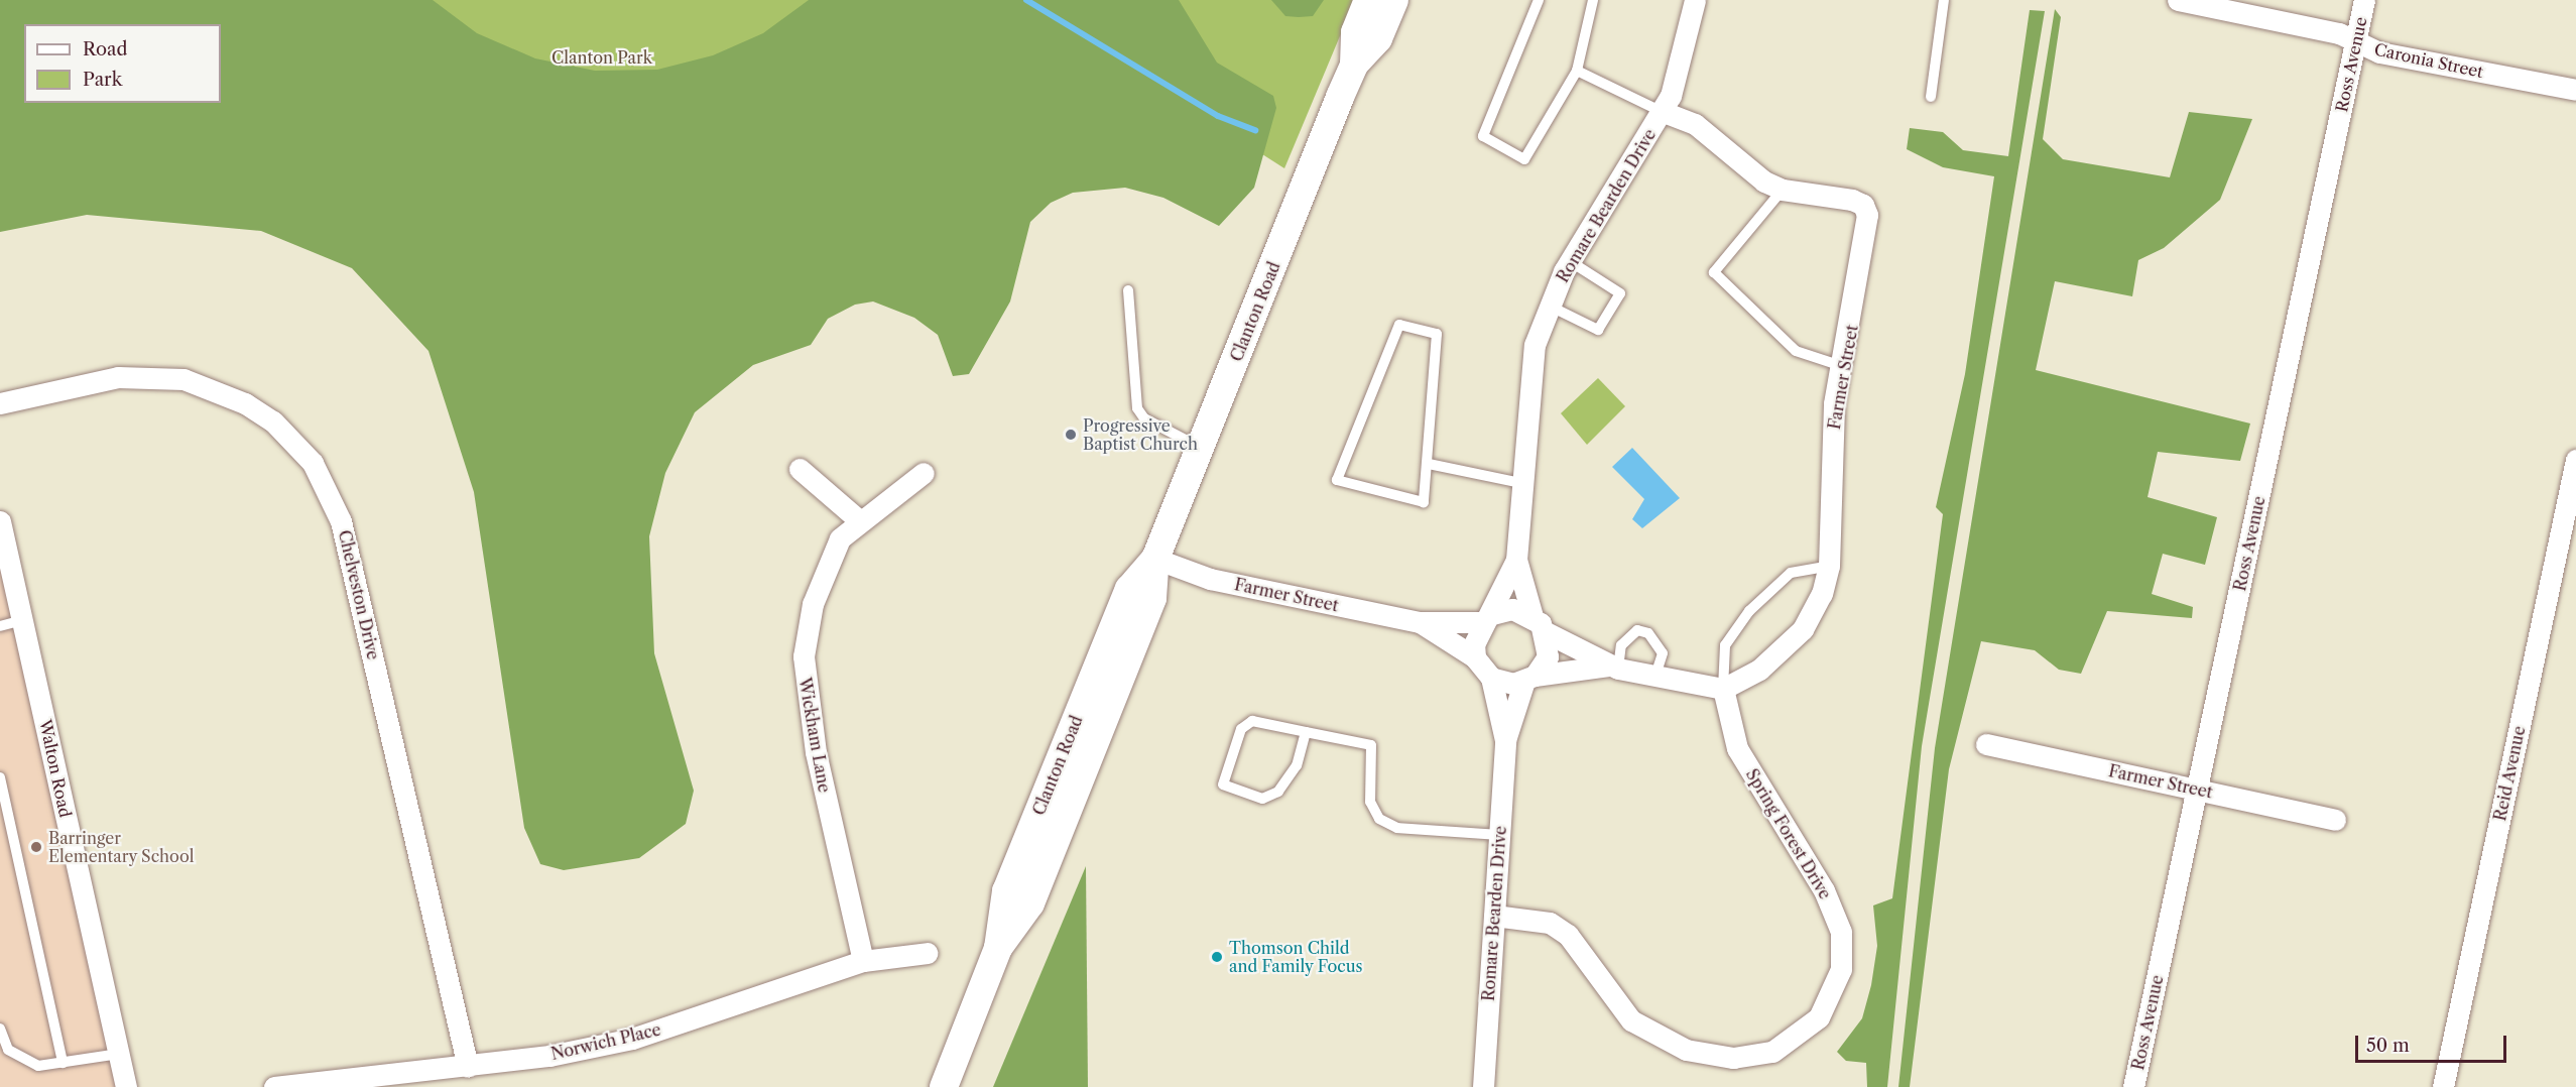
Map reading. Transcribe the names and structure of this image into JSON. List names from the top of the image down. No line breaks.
{"streets":{"main road":["Clanton Road"],"street":["Caronia Street","Ross Avenue","Romare Bearden Drive","Farmer Street","Chelveston Drive","Wickham Lane","Walton Road","Reid Avenue","Spring Forest Drive","Norwich Place"]},"crossings":[["Caronia Street","Ross Avenue"],["Ross Avenue","Farmer Street"],["Romare Bearden Drive","Farmer Street"],["Romare Bearden Drive","Spring Forest Drive"],["Clanton Road","Farmer Street"],["Farmer Street","Spring Forest Drive"],["Chelveston Drive","Norwich Place"],["Wickham Lane","Norwich Place"]],"parks":["Clanton Park"],"places":["Progressive Baptist Church","Barringer Elementary School","Thomson Child and Family Focus"],"legend":["Road","Park"],"scale_bar":"50 m"}
